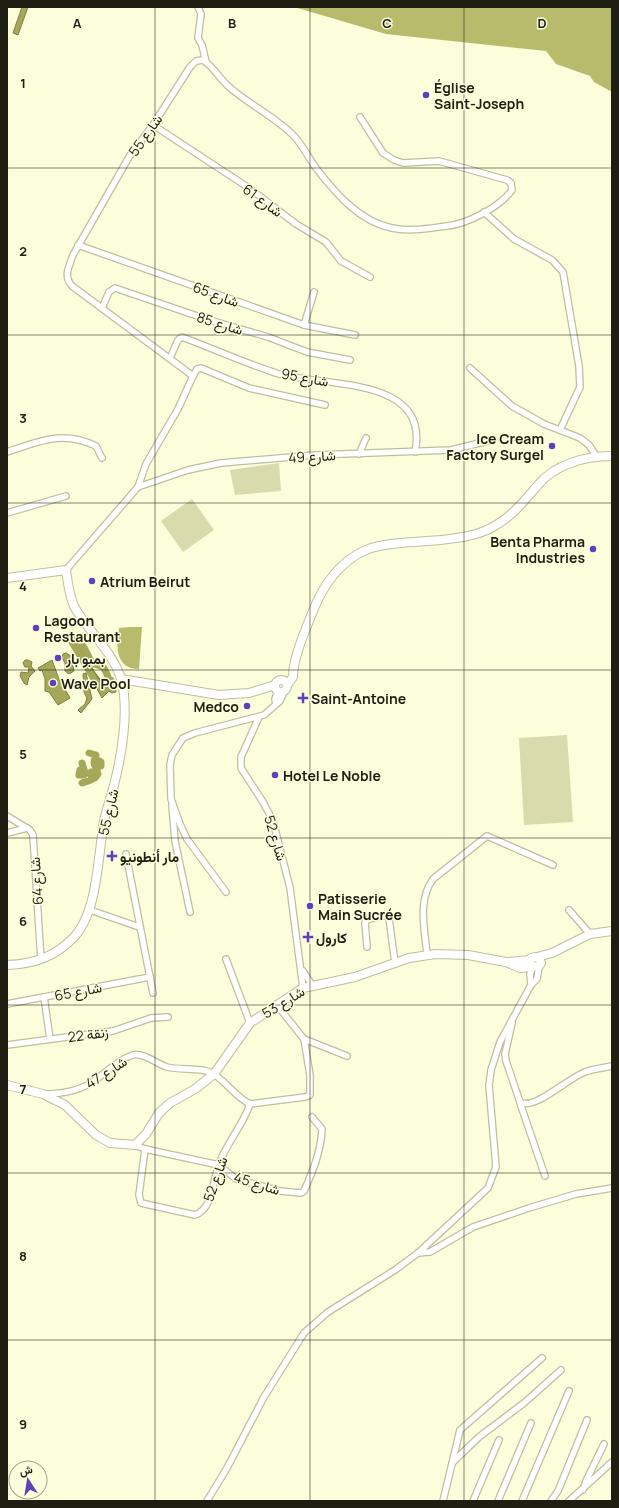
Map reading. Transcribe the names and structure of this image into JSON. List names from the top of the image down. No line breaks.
{"streets":{"street":["شارع 55","شارع 61","شارع 65","شارع 85","شارع 95","شارع 49","شارع 52","شارع 64","شارع 53","زنقة 22","شارع 47","شارع 45"]},"crossings":[["شارع 55","شارع 61"],["شارع 55","شارع 65"],["شارع 55","شارع 85"],["شارع 55","شارع 95"],["شارع 55","شارع 64"],["شارع 95","شارع 49"],["شارع 52","شارع 53"],["شارع 52","شارع 45"],["شارع 53","شارع 47"],["شارع 53","شارع 45"]],"places":{"other":["Église Saint-Joseph","Ice Cream Factory Surgel","Benta Pharma Industries","Atrium Beirut","Lagoon Restaurant","بمبو بار","Wave Pool","Medco","Hotel Le Noble","Patisserie Main Sucrée"],"health":["Saint-Antoine","مار أنطونيو","كارول"]},"north":"top","grid":{"columns":["A","B","C","D"],"rows":["1","2","3","4","5","6","7","8","9"]}}
